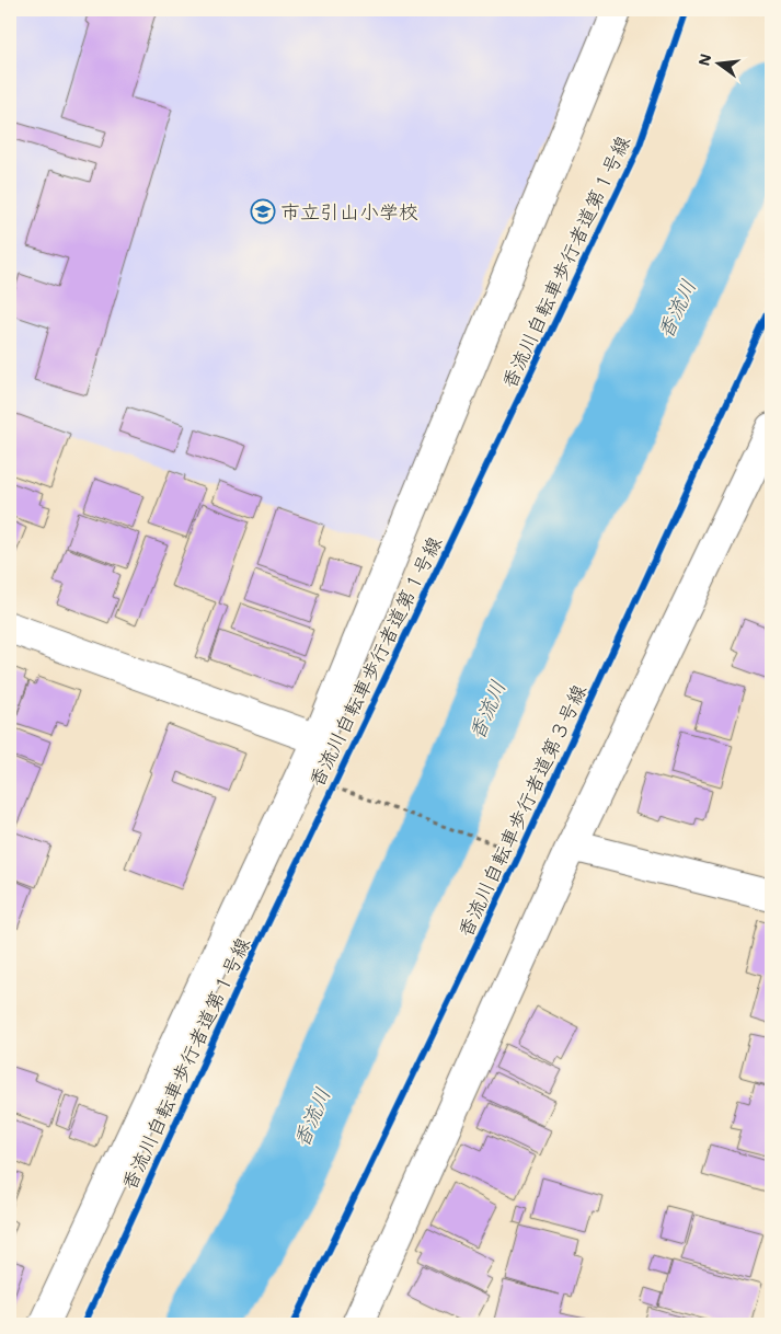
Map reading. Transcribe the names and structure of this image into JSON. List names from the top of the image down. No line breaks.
{"streets":{"cycle path":["香流川自転車歩行者道第１号線","香流川自転車歩行者道第３号線"]},"crossings":[["香流川自転車歩行者道第１号線","香流川自転車歩行者道第３号線"]],"water":["香流川"],"places":{"school or university":["市立引山小学校"]},"north":"left"}
